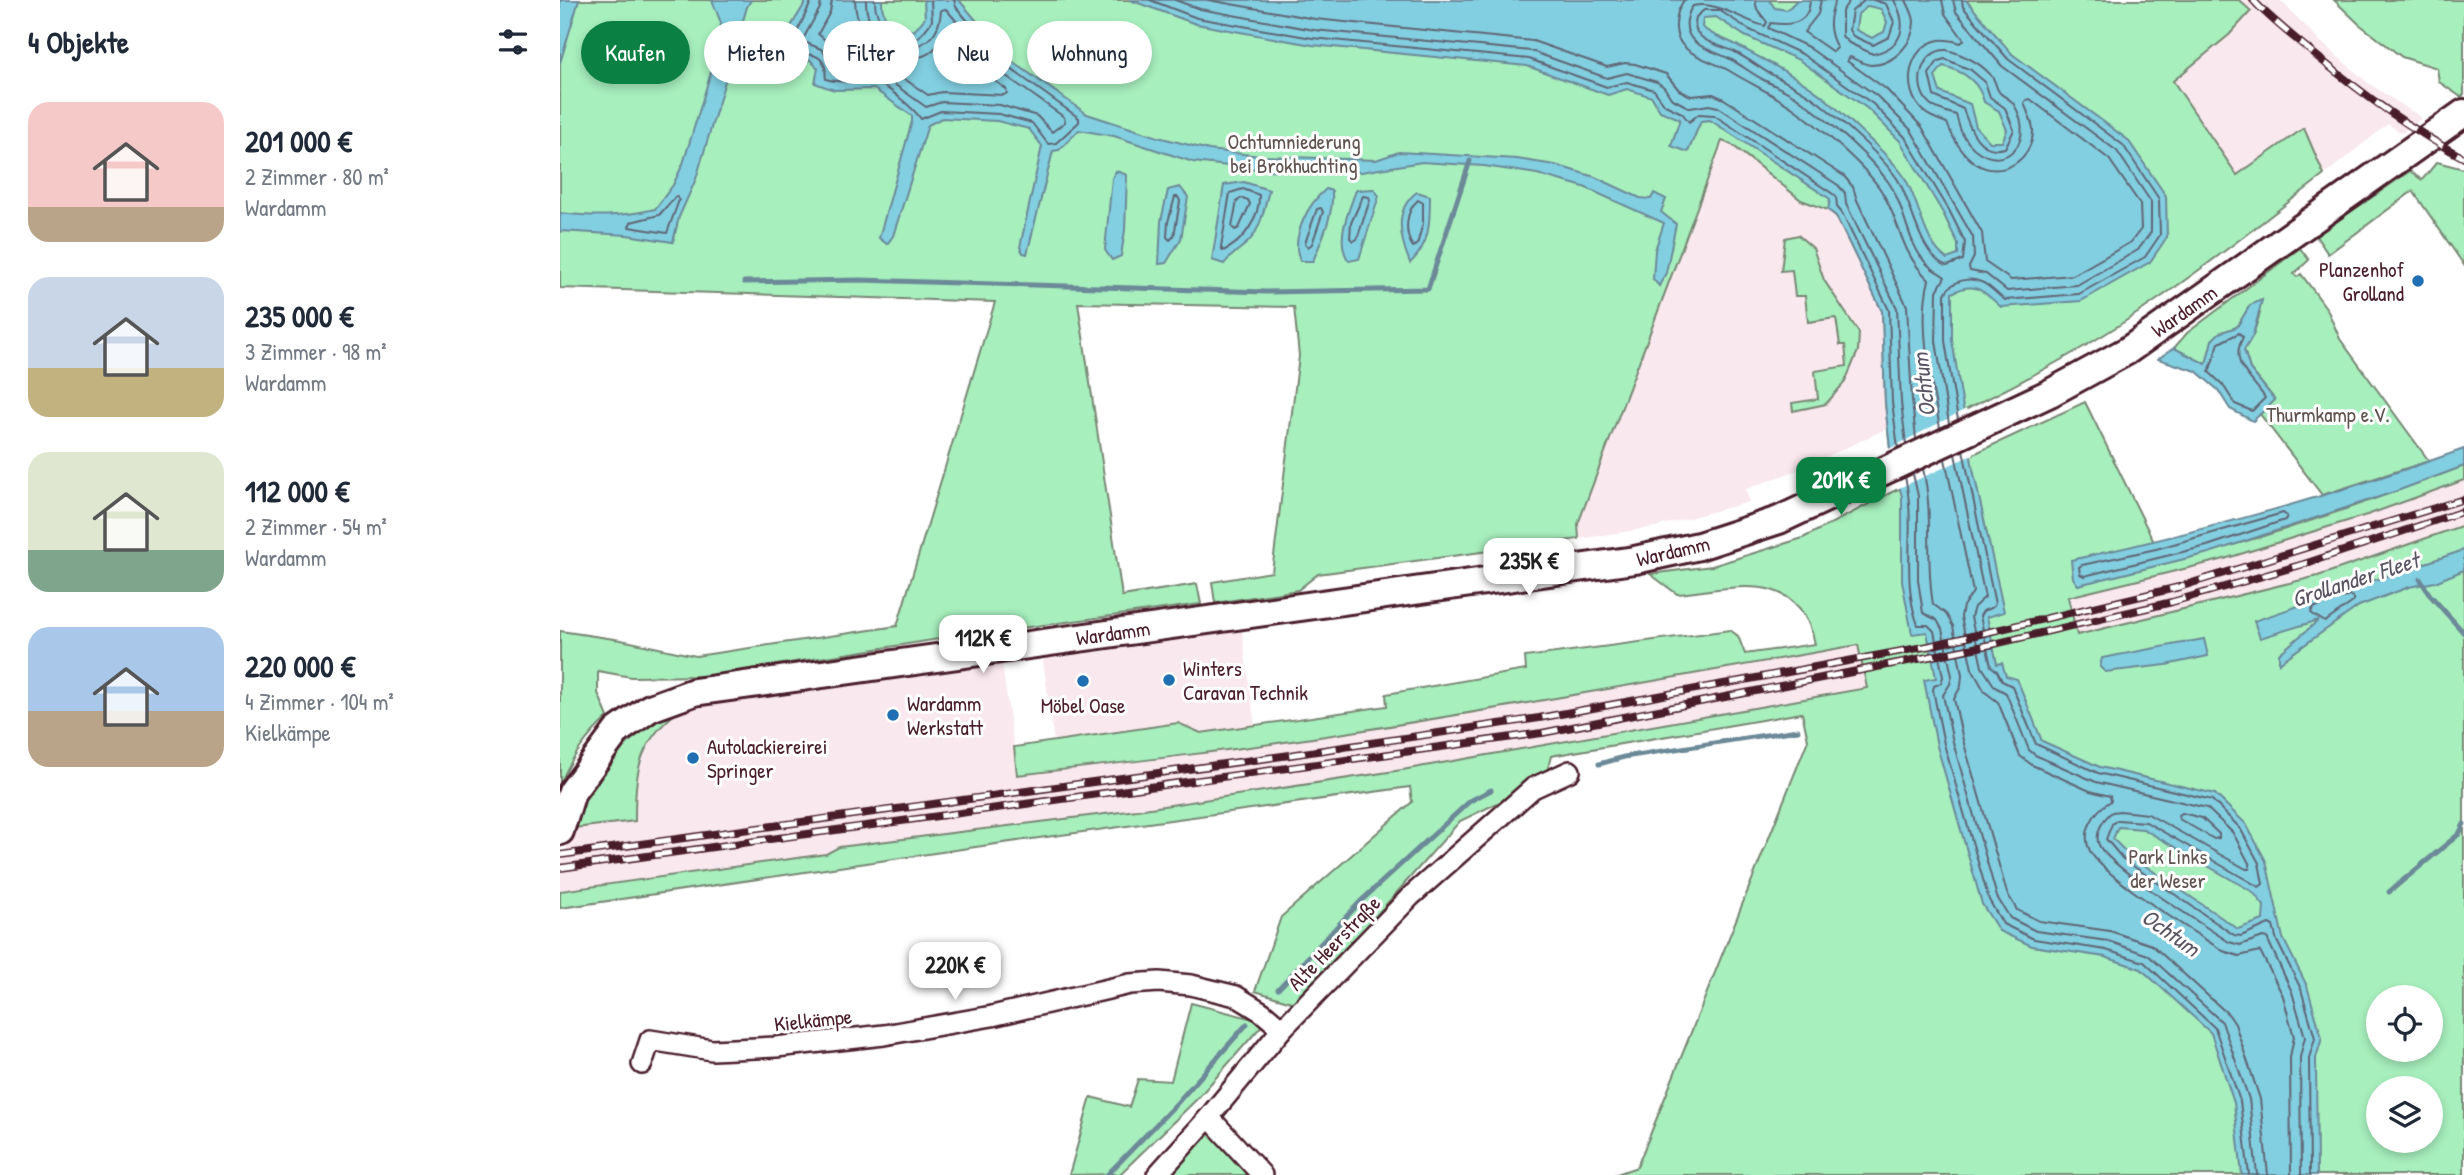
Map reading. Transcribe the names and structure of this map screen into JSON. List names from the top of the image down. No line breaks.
{"streets":{"street":["Wardamm","Alte Heerstraße","Kielkämpe"]},"crossings":[["Alte Heerstraße","Kielkämpe"]],"water":["Ochtum","Grollander Fleet"],"parks":["Ochtumniederung bei Brokhuchting","Thurmkamp e.V.","Park Links der Weser"],"places":["Planzenhof Grolland","Winters Caravan Technik","Möbel Oase","Wardamm Werkstatt","Autolackiereirei Springer"],"page":{"heading":"4 Objekte","chip":["Kaufen","Mieten","Filter","Neu","Wohnung"],"list":[{"name":"201 000 €","note":"2 Zimmer · 80 m² · Wardamm"},{"name":"235 000 €","note":"3 Zimmer · 98 m² · Wardamm"},{"name":"112 000 €","note":"2 Zimmer · 54 m² · Wardamm"},{"name":"220 000 €","note":"4 Zimmer · 104 m² · Kielkämpe"}],"price":["201K €","235K €","112K €","220K €"]}}
